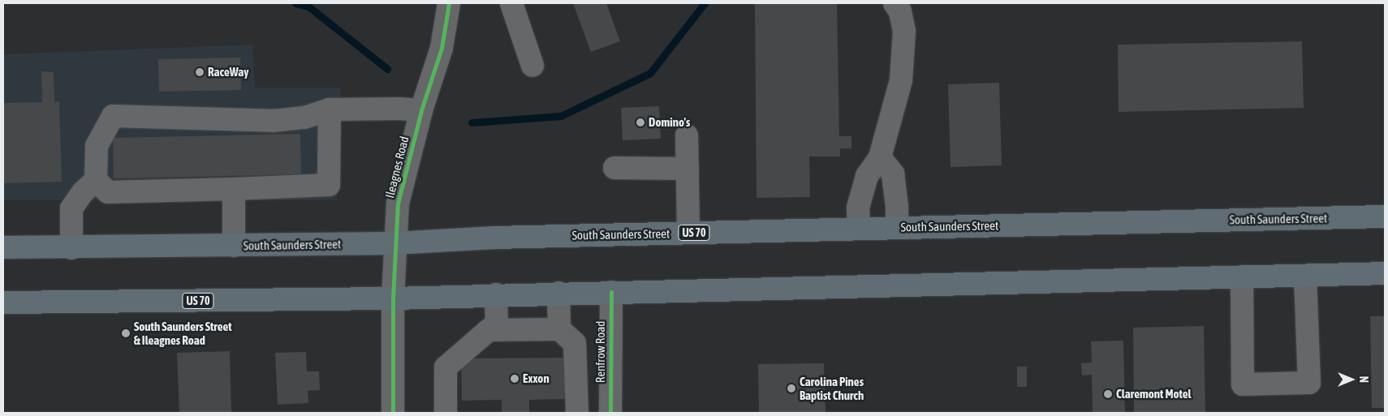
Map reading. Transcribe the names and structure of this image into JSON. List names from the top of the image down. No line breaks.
{"streets":{"highway":["South Saunders Street","US 70"],"street":["Ileagnes Road","Renfrow Road"]},"crossings":[["Ileagnes Road","South Saunders Street"],["Ileagnes Road","US 70"],["US 70","Renfrow Road"]],"places":["RaceWay","Domino's","South Saunders Street & Ileagnes Road","Exxon","Carolina Pines Baptist Church","Claremont Motel"],"north":"right"}
